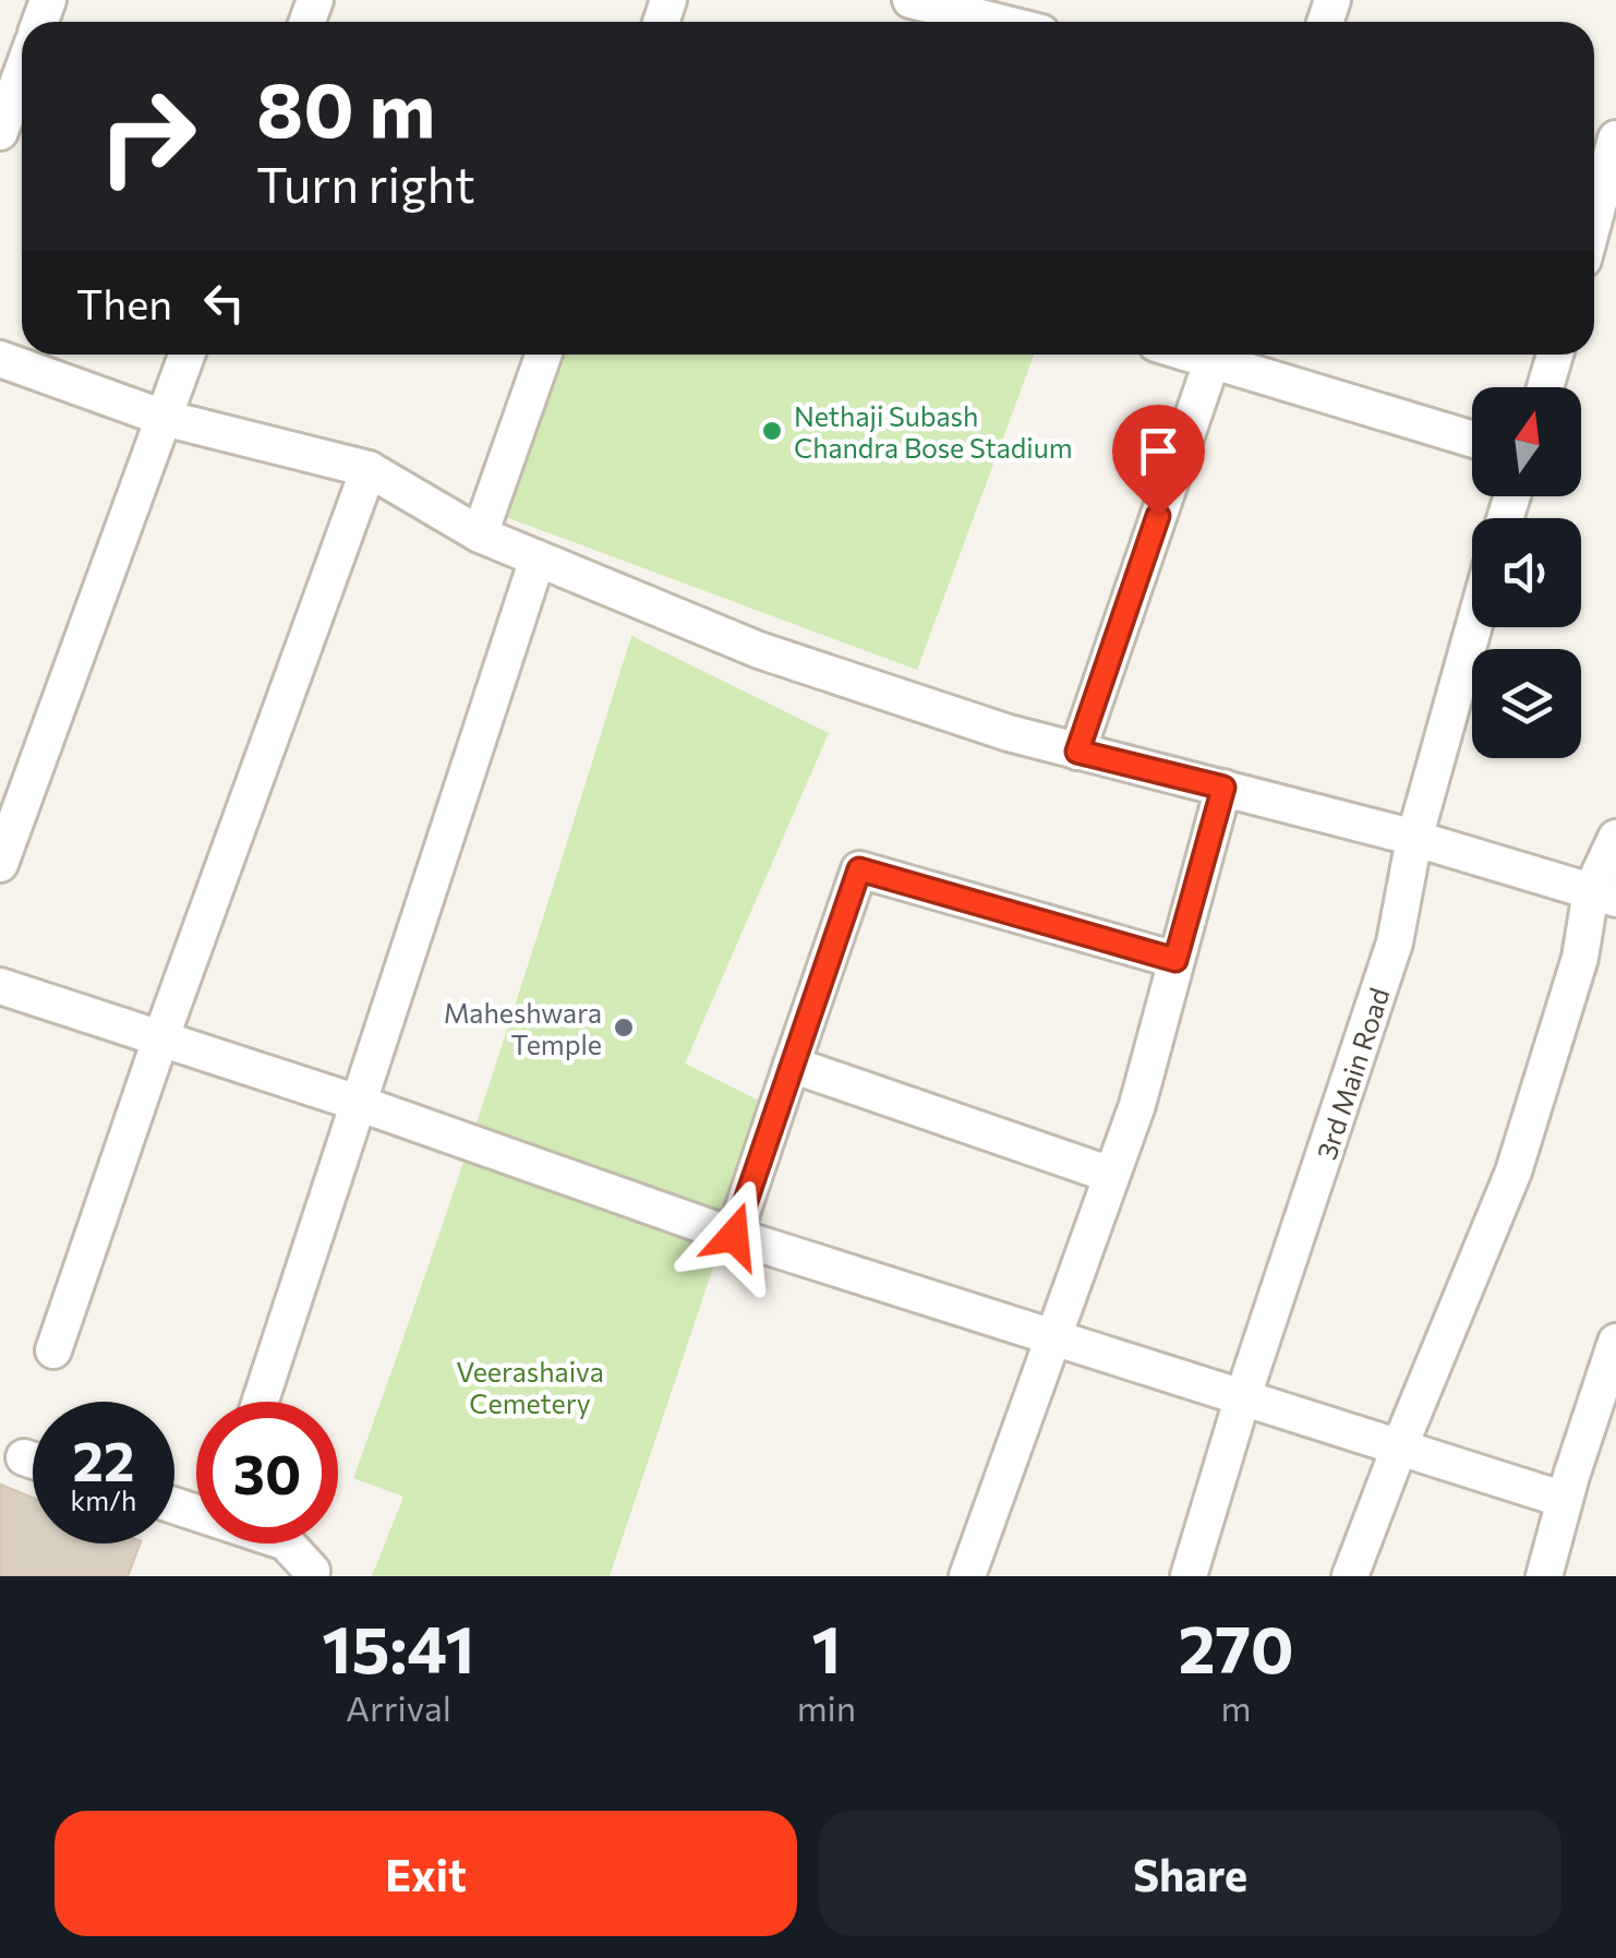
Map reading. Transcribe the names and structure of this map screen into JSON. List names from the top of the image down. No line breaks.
{"streets":{"street":["3rd Main Road"]},"parks":["Veerashaiva Cemetery"],"places":["Nethaji Subash Chandra Bose Stadium","Maheshwara Temple"],"north":"top","page":{"turn":["80 m","Turn right"],"then":"Then","speed":"22 km/h","limit":"30","eta":["15:41","Arrival","1","min","270","m"],"buttons":["Exit","Share"]}}
